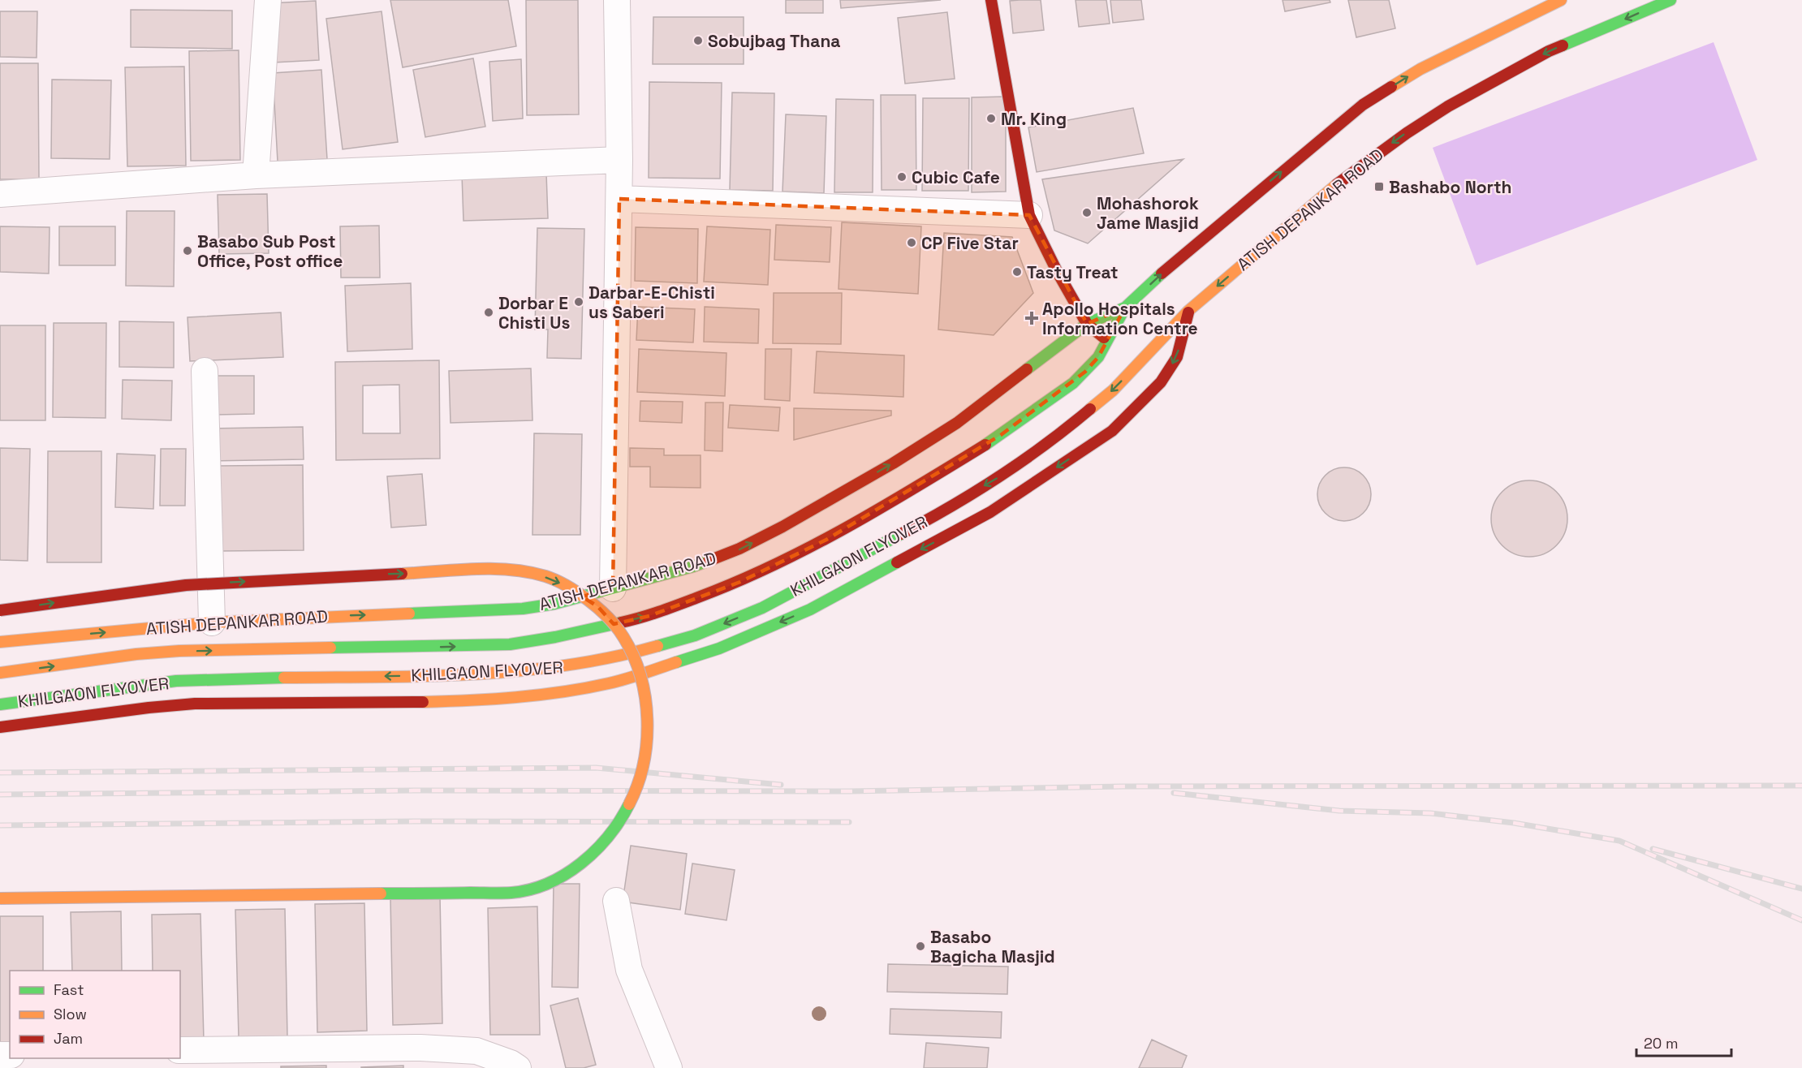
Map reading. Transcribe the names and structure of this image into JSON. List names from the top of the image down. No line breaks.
{"streets":{"main road":["ATISH DEPANKAR ROAD","KHILGAON FLYOVER"]},"crossings":[["ATISH DEPANKAR ROAD","KHILGAON FLYOVER"]],"places":{"other":["Sobujbag Thana","Mr. King","Cubic Cafe","Mohashorok Jame Masjid","CP Five Star","Basabo Sub Post Office, Post office","Tasty Treat","Darbar-E-Chisti us Saberi","Dorbar E Chisti Us","Basabo Bagicha Masjid"],"transit":["Bashabo North"],"health":["Apollo Hospitals Information Centre"]},"legend":["Fast","Slow","Jam"],"scale_bar":"20 m"}
